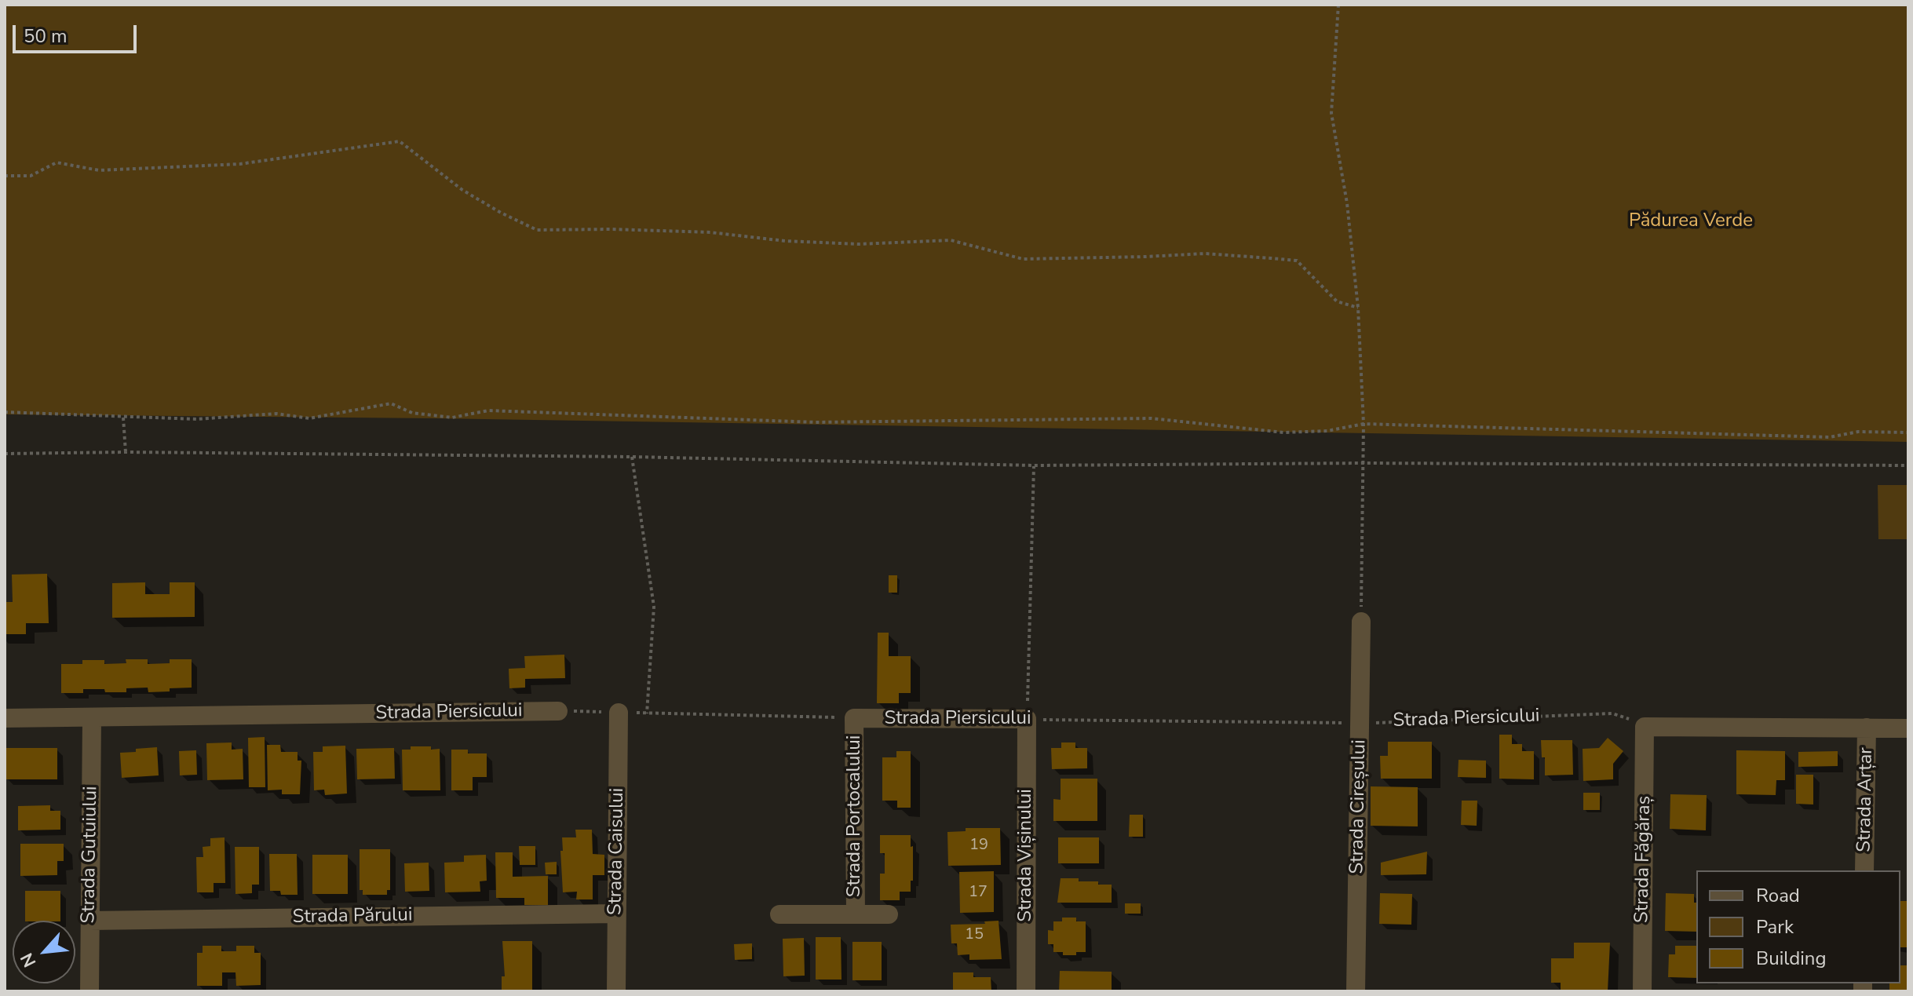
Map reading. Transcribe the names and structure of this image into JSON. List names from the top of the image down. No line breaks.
{"streets":{"street":["Strada Piersicului","Strada Arțar","Strada Cireșului","Strada Portocalului","Strada Caisului","Strada Gutuiului","Strada Vișinului","Strada Făgăraș","Strada Părului"]},"crossings":[["Strada Piersicului","Strada Cireșului"],["Strada Piersicului","Strada Portocalului"],["Strada Piersicului","Strada Gutuiului"],["Strada Piersicului","Strada Vișinului"],["Strada Piersicului","Strada Făgăraș"],["Strada Caisului","Strada Părului"],["Strada Gutuiului","Strada Părului"]],"parks":["Pădurea Verde"],"house_numbers":["19","17","15"],"legend":["Road","Park","Building"],"scale_bar":"50 m","north":"bottom left"}
